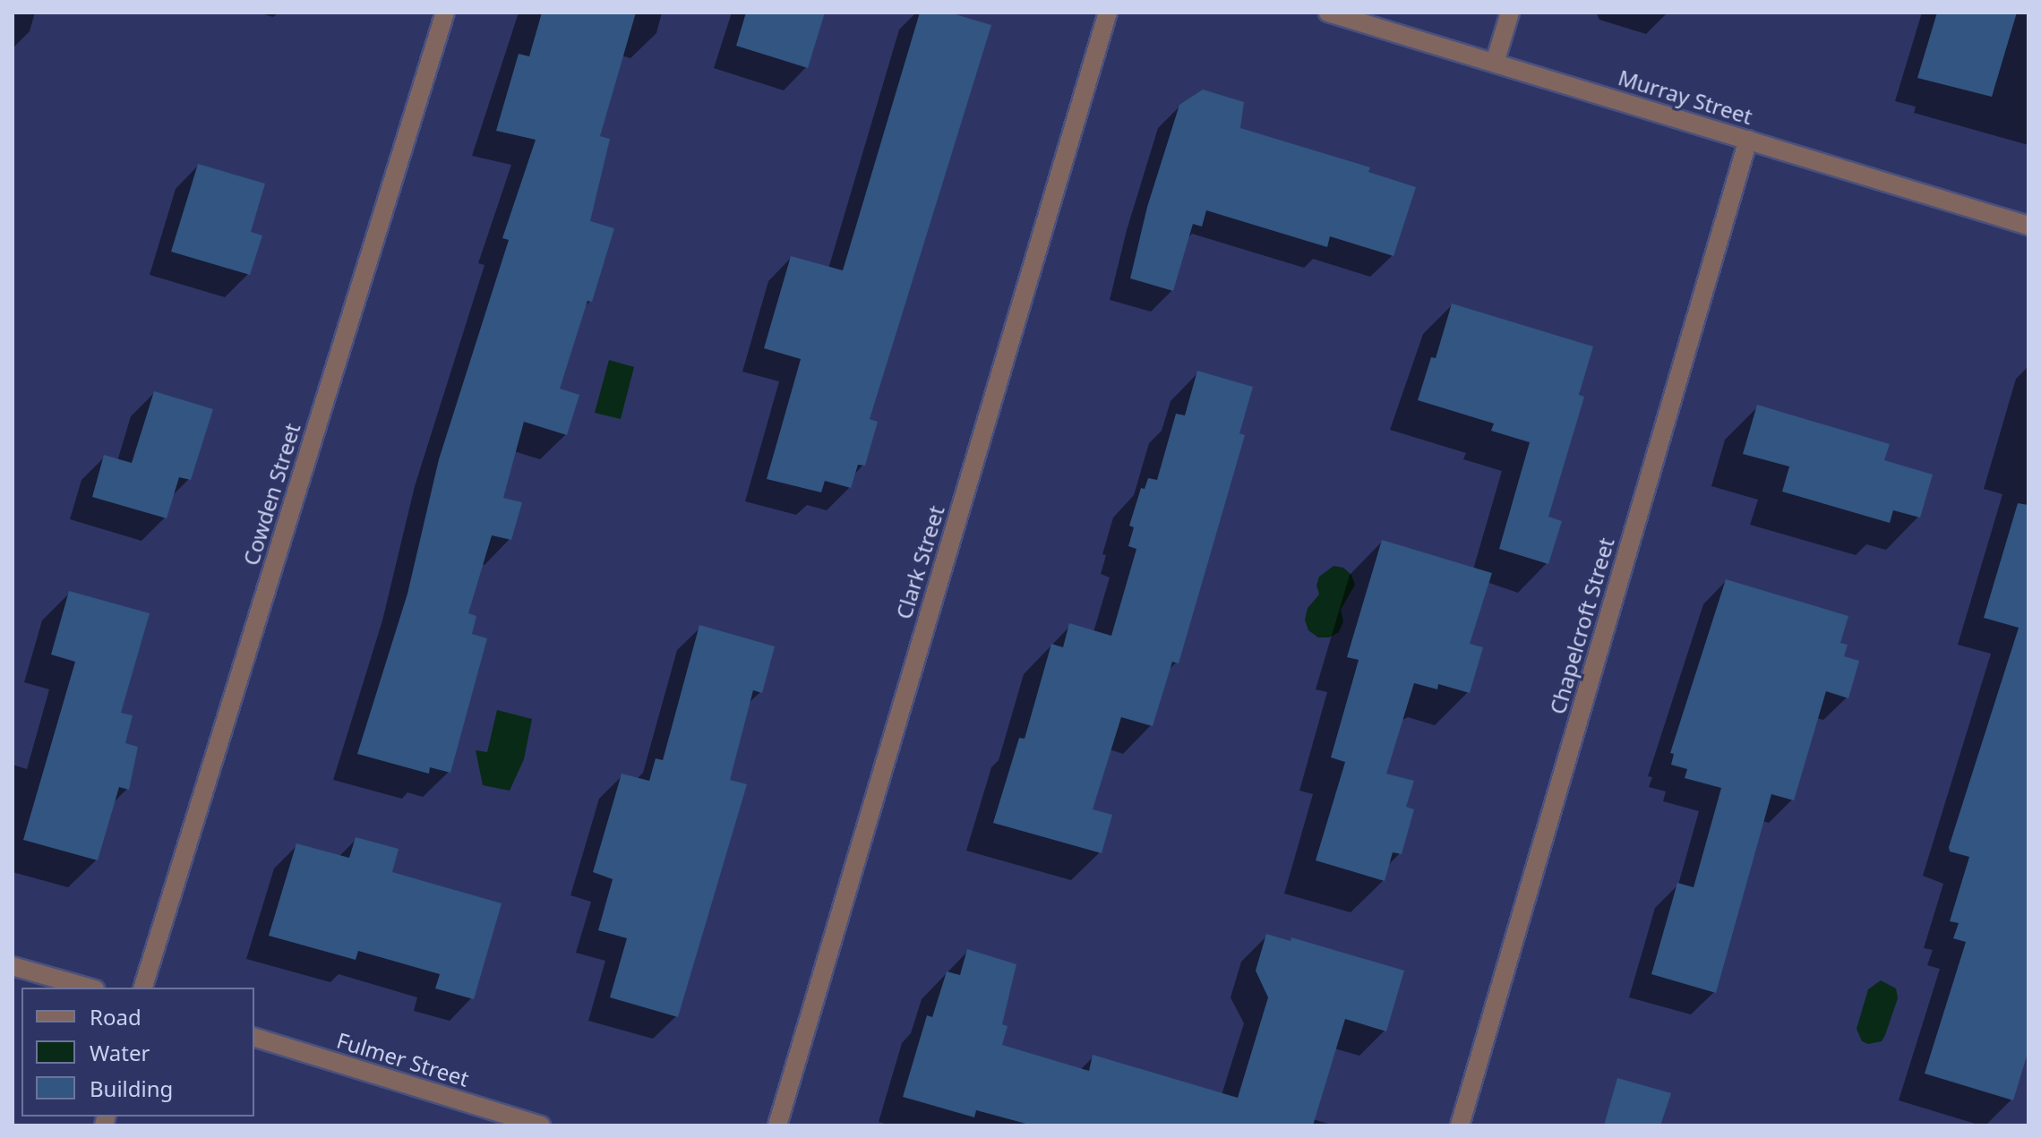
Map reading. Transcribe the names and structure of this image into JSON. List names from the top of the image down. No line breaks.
{"streets":{"street":["Murray Street","Cowden Street","Clark Street","Chapelcroft Street","Fulmer Street"]},"crossings":[["Murray Street","Chapelcroft Street"]],"legend":["Road","Water","Building"]}
